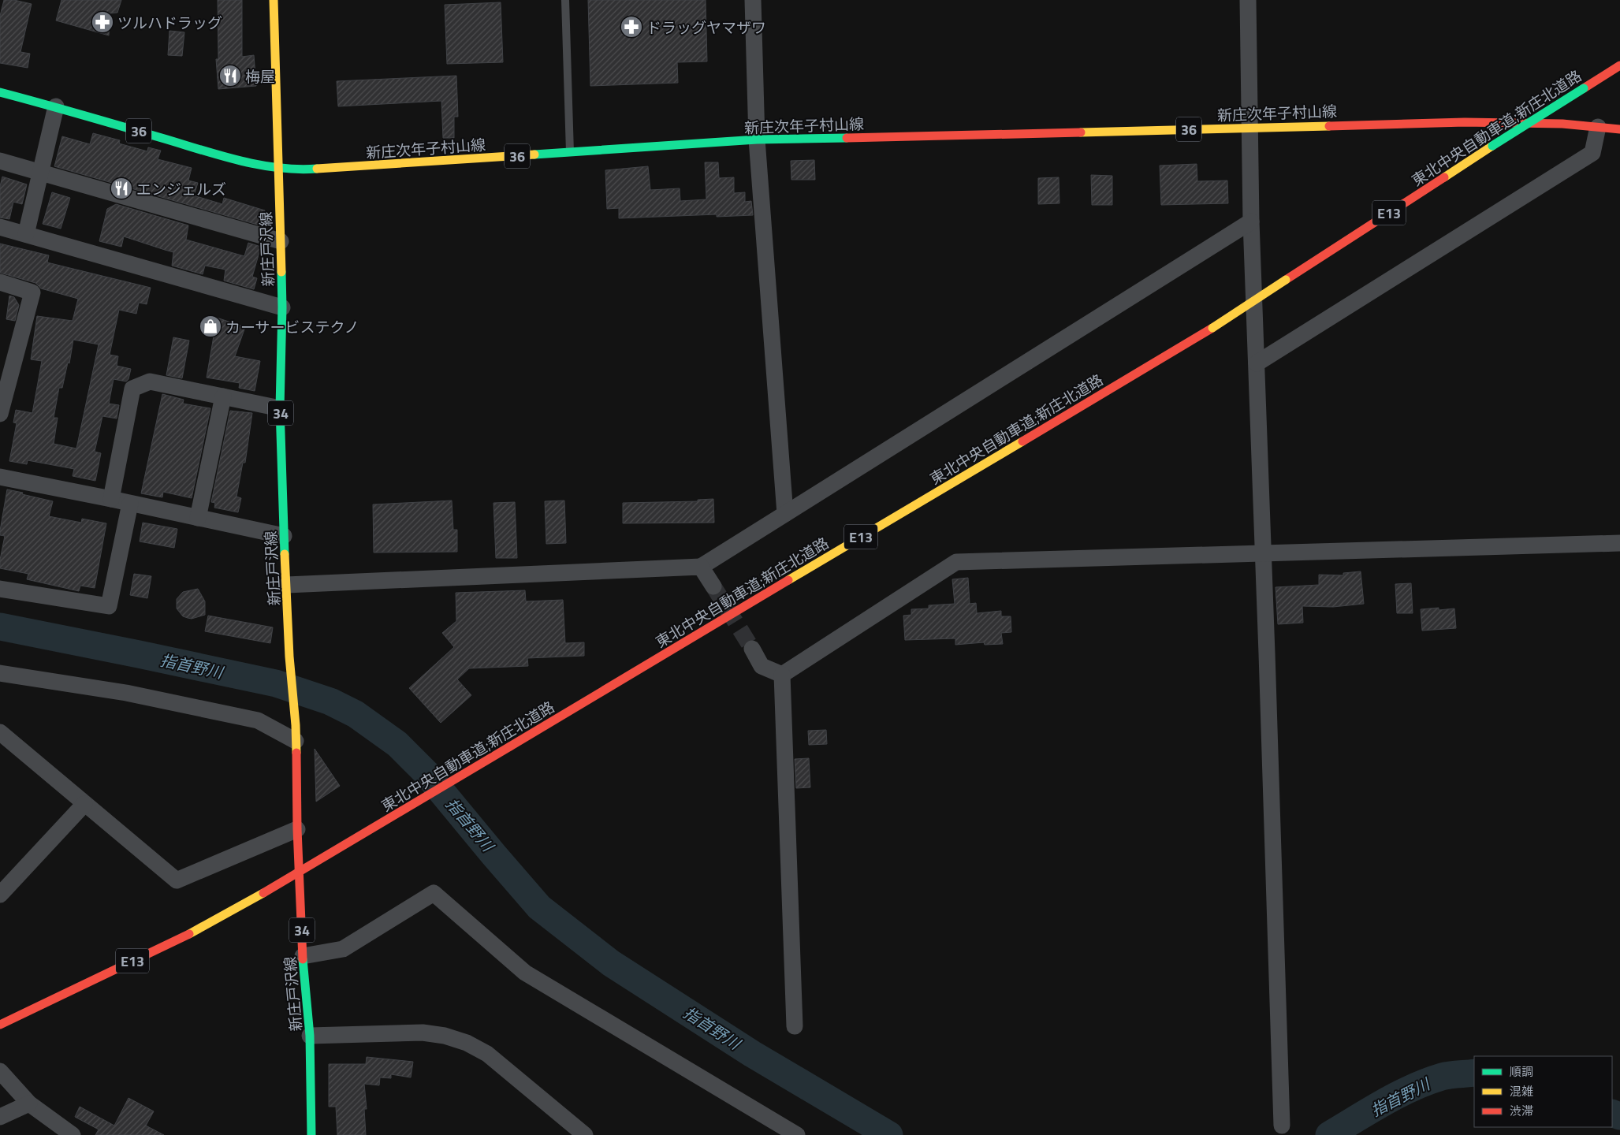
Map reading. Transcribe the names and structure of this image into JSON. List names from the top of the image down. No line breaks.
{"streets":{"main road":["新庄次年子村山線","東北中央自動車道;新庄北道路","36","E13","新庄戸沢線","34"]},"crossings":[["新庄次年子村山線","新庄戸沢線"]],"water":["指首野川"],"places":{"pharmacy":["ツルハドラッグ","ドラッグヤマザワ"],"restaurant":["梅屋","エンジェルズ"],"shop":["カーサービステクノ"]},"legend":["順調","混雑","渋滞"]}
